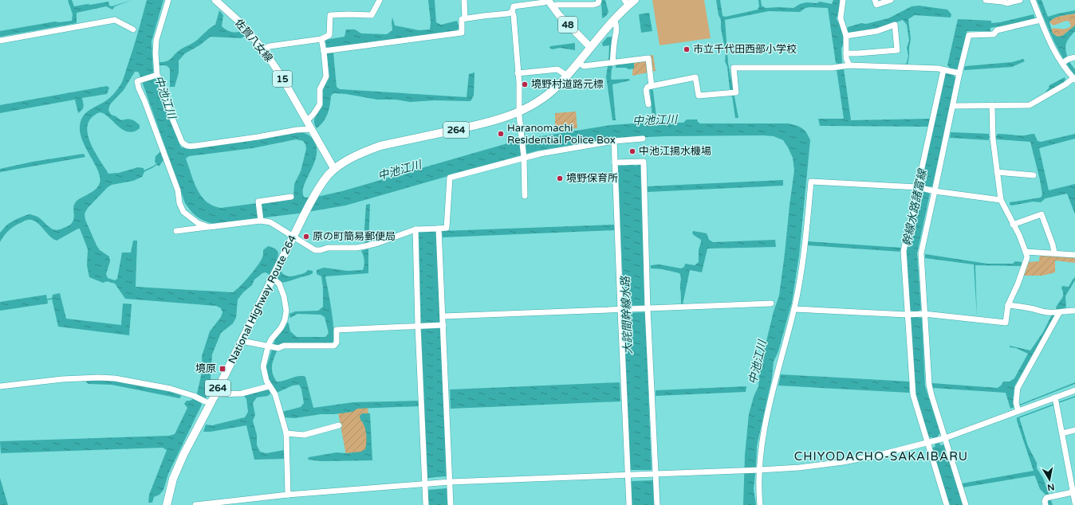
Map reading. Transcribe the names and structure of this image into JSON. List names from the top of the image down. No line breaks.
{"streets":{"highway":["264","National Highway Route 264"],"main road":["48","佐賀八女線","15"]},"crossings":[["48","264"],["佐賀八女線","264"],["佐賀八女線","National Highway Route 264"],["264","National Highway Route 264"]],"districts":["CHIYODACHO-SAKAIBARU"],"water":["中池江川","幹線水路諸富線","大詫間幹線水路"],"places":{"other":["市立千代田西部小学校","境野村道路元標","Haranomachi Residential Police Box","中池江揚水機場","境野保育所","原の町簡易郵便局"],"transit":["境原"]},"north":"bottom"}
